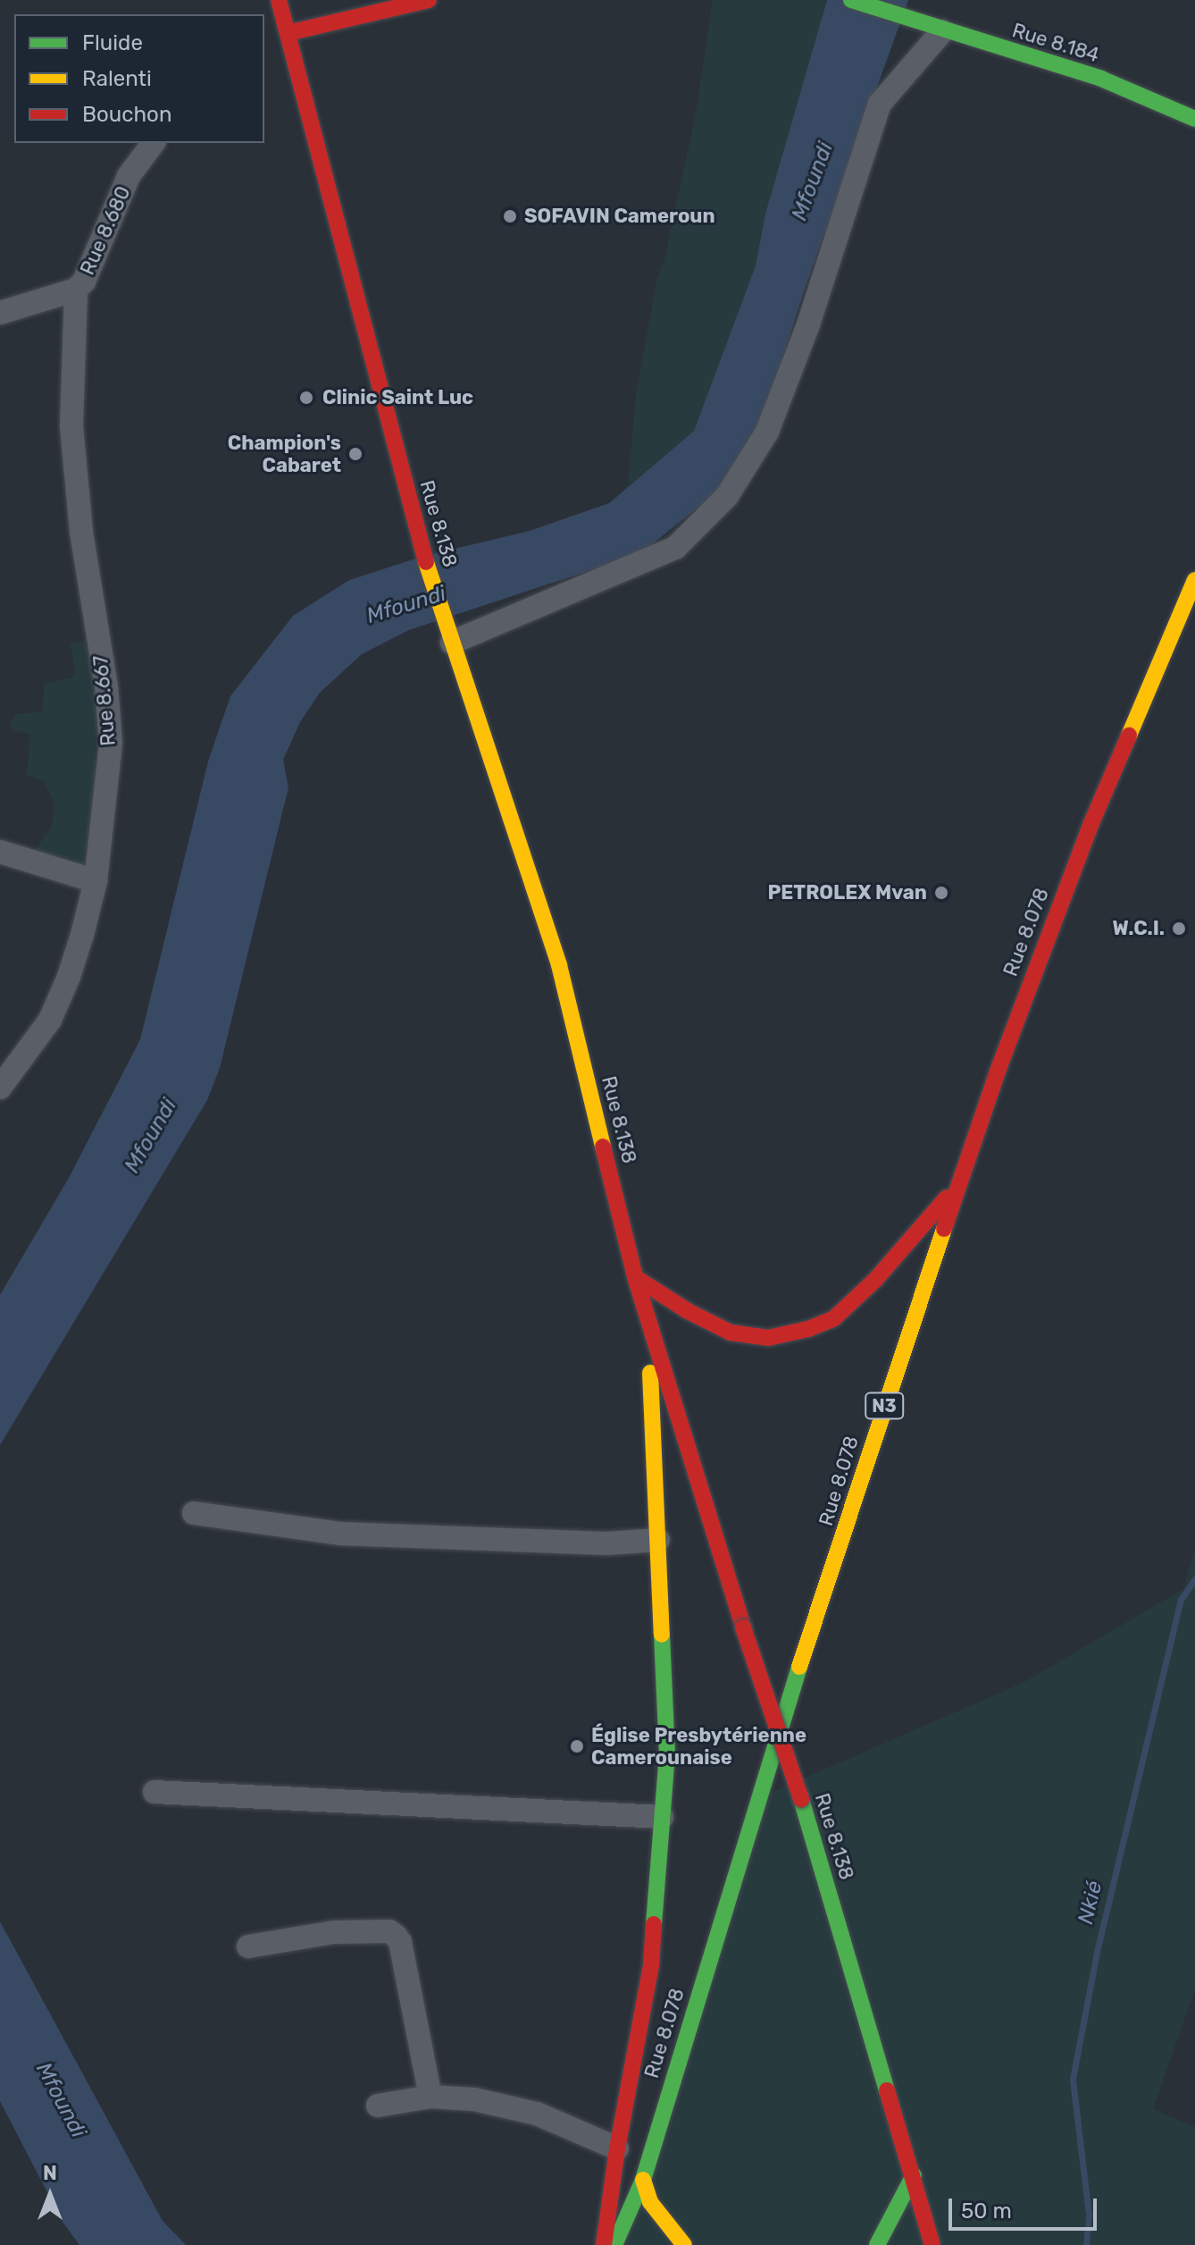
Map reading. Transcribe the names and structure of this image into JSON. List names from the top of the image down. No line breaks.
{"streets":{"main road":["Rue 8.184","Rue 8.138","Rue 8.078","N3"],"street":["Rue 8.680","Rue 8.667"]},"crossings":[["Rue 8.680","Rue 8.667"]],"water":["Mfoundi","Nkié"],"places":["SOFAVIN Cameroun","Clinic Saint Luc","Champion's Cabaret","PETROLEX Mvan","W.C.I.","Église Presbytérienne Camerounaise"],"legend":["Fluide","Ralenti","Bouchon"],"scale_bar":"50 m","north":"top"}
